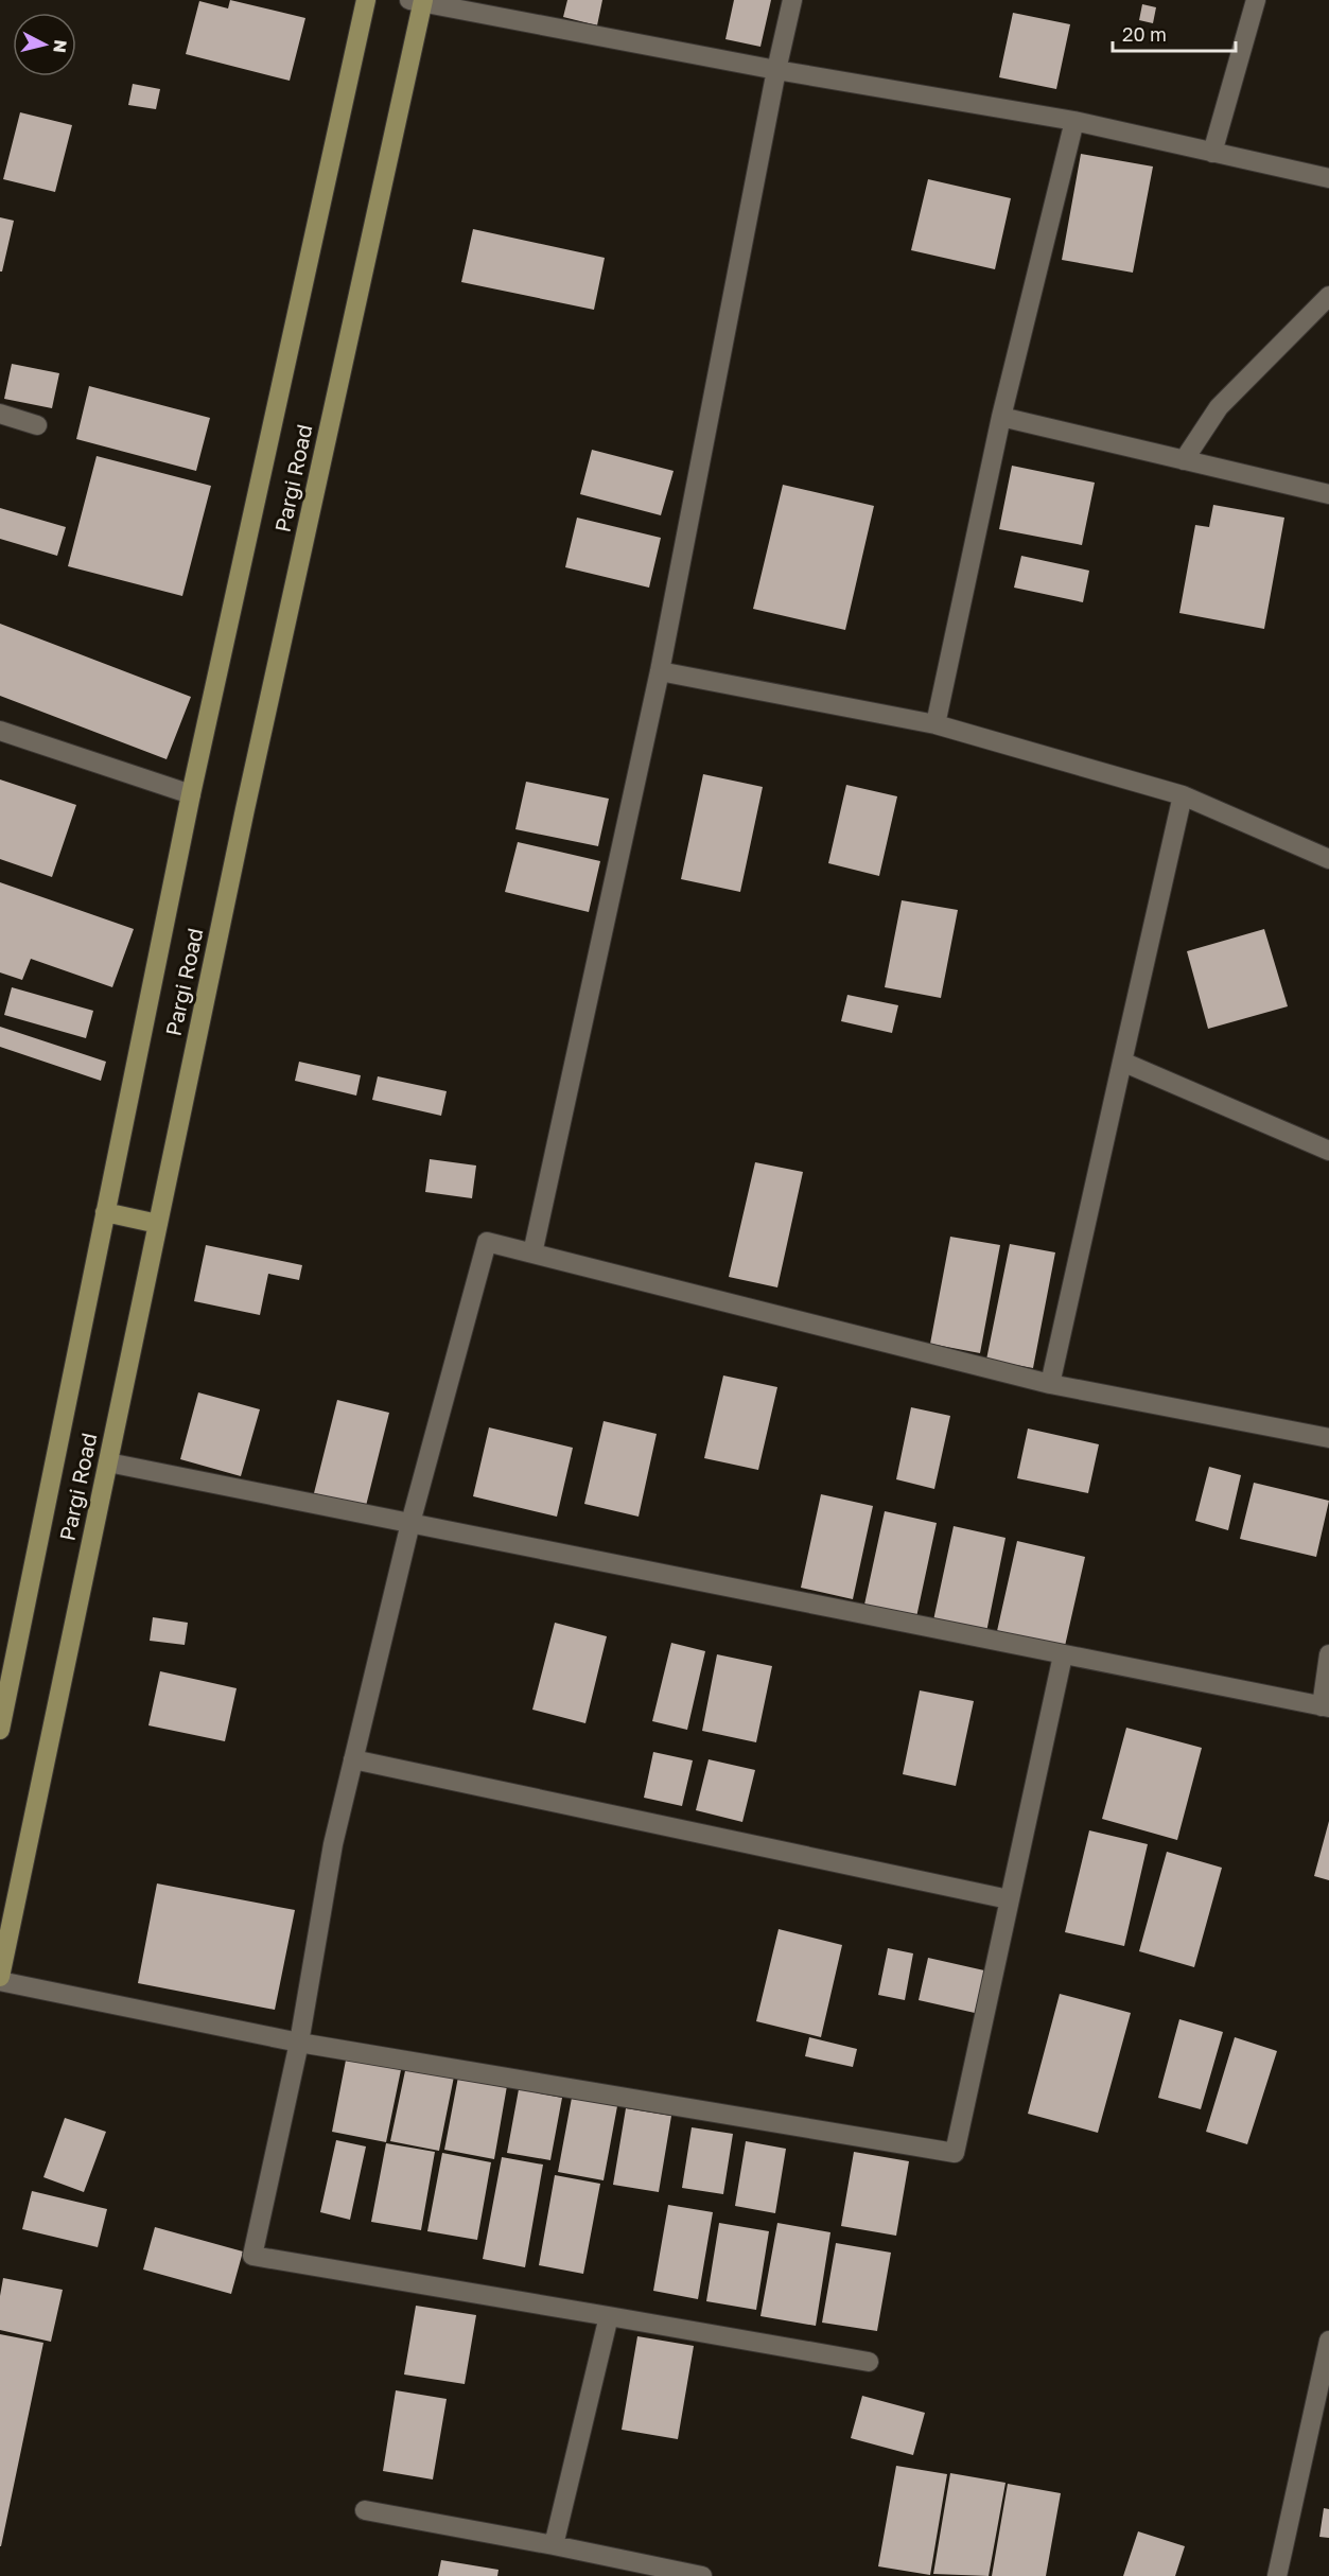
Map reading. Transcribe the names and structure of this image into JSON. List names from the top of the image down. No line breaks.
{"streets":{"main road":["Pargi Road"]},"scale_bar":"20 m","north":"right"}
